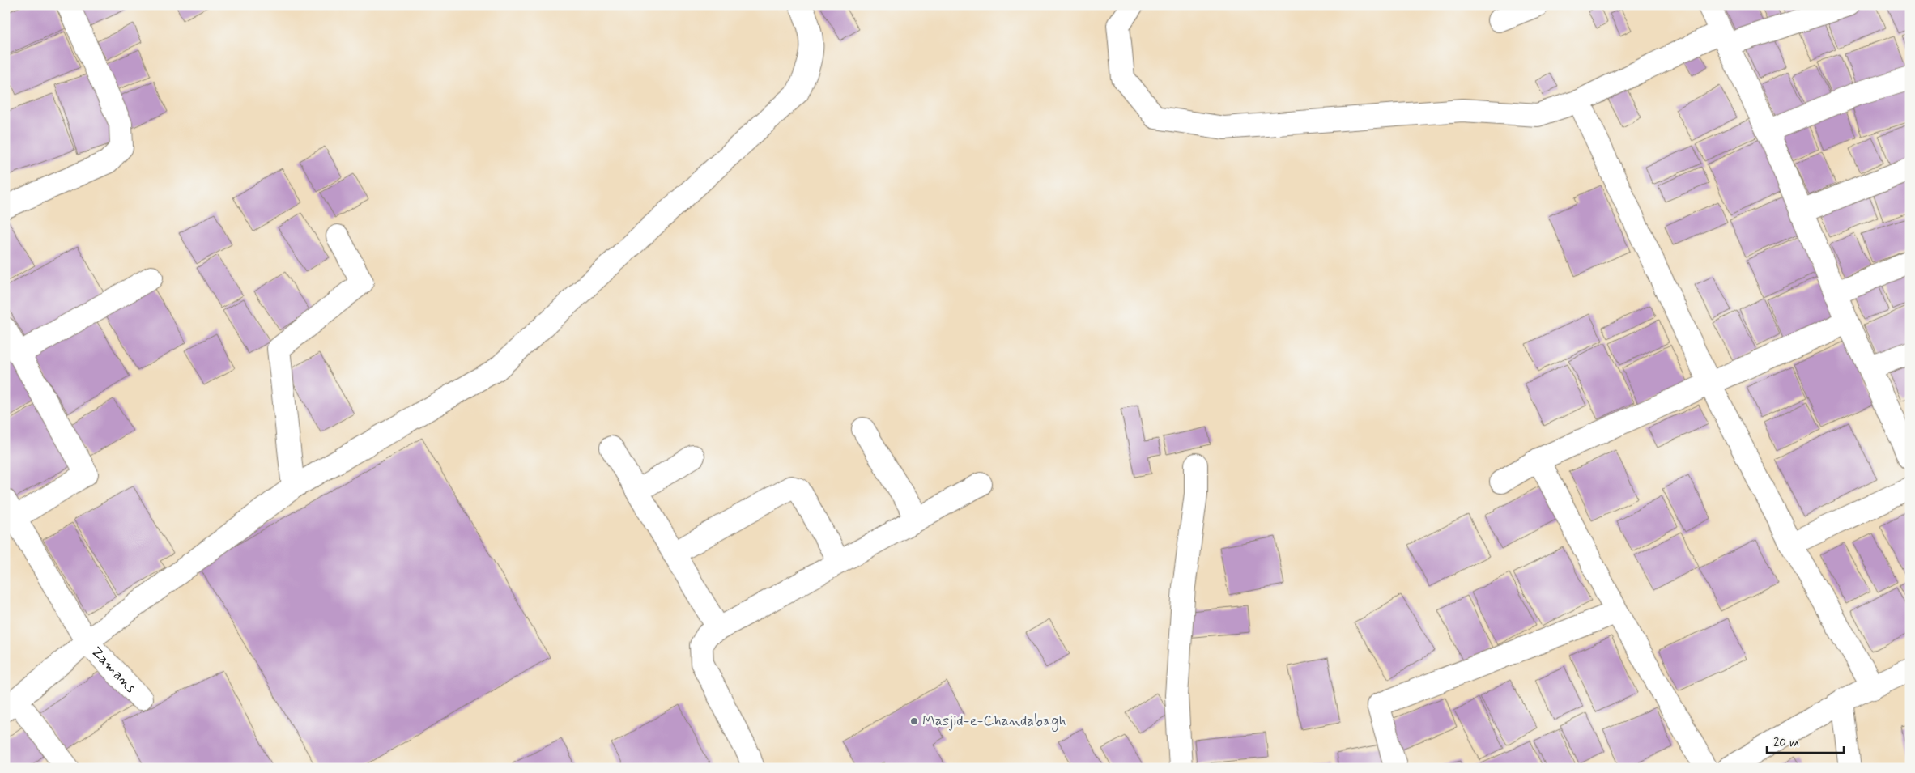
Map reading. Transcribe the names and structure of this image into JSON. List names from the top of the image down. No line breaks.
{"streets":{"street":["Zamans"]},"places":["Masjid-e-Chandabagh"],"scale_bar":"20 m"}
